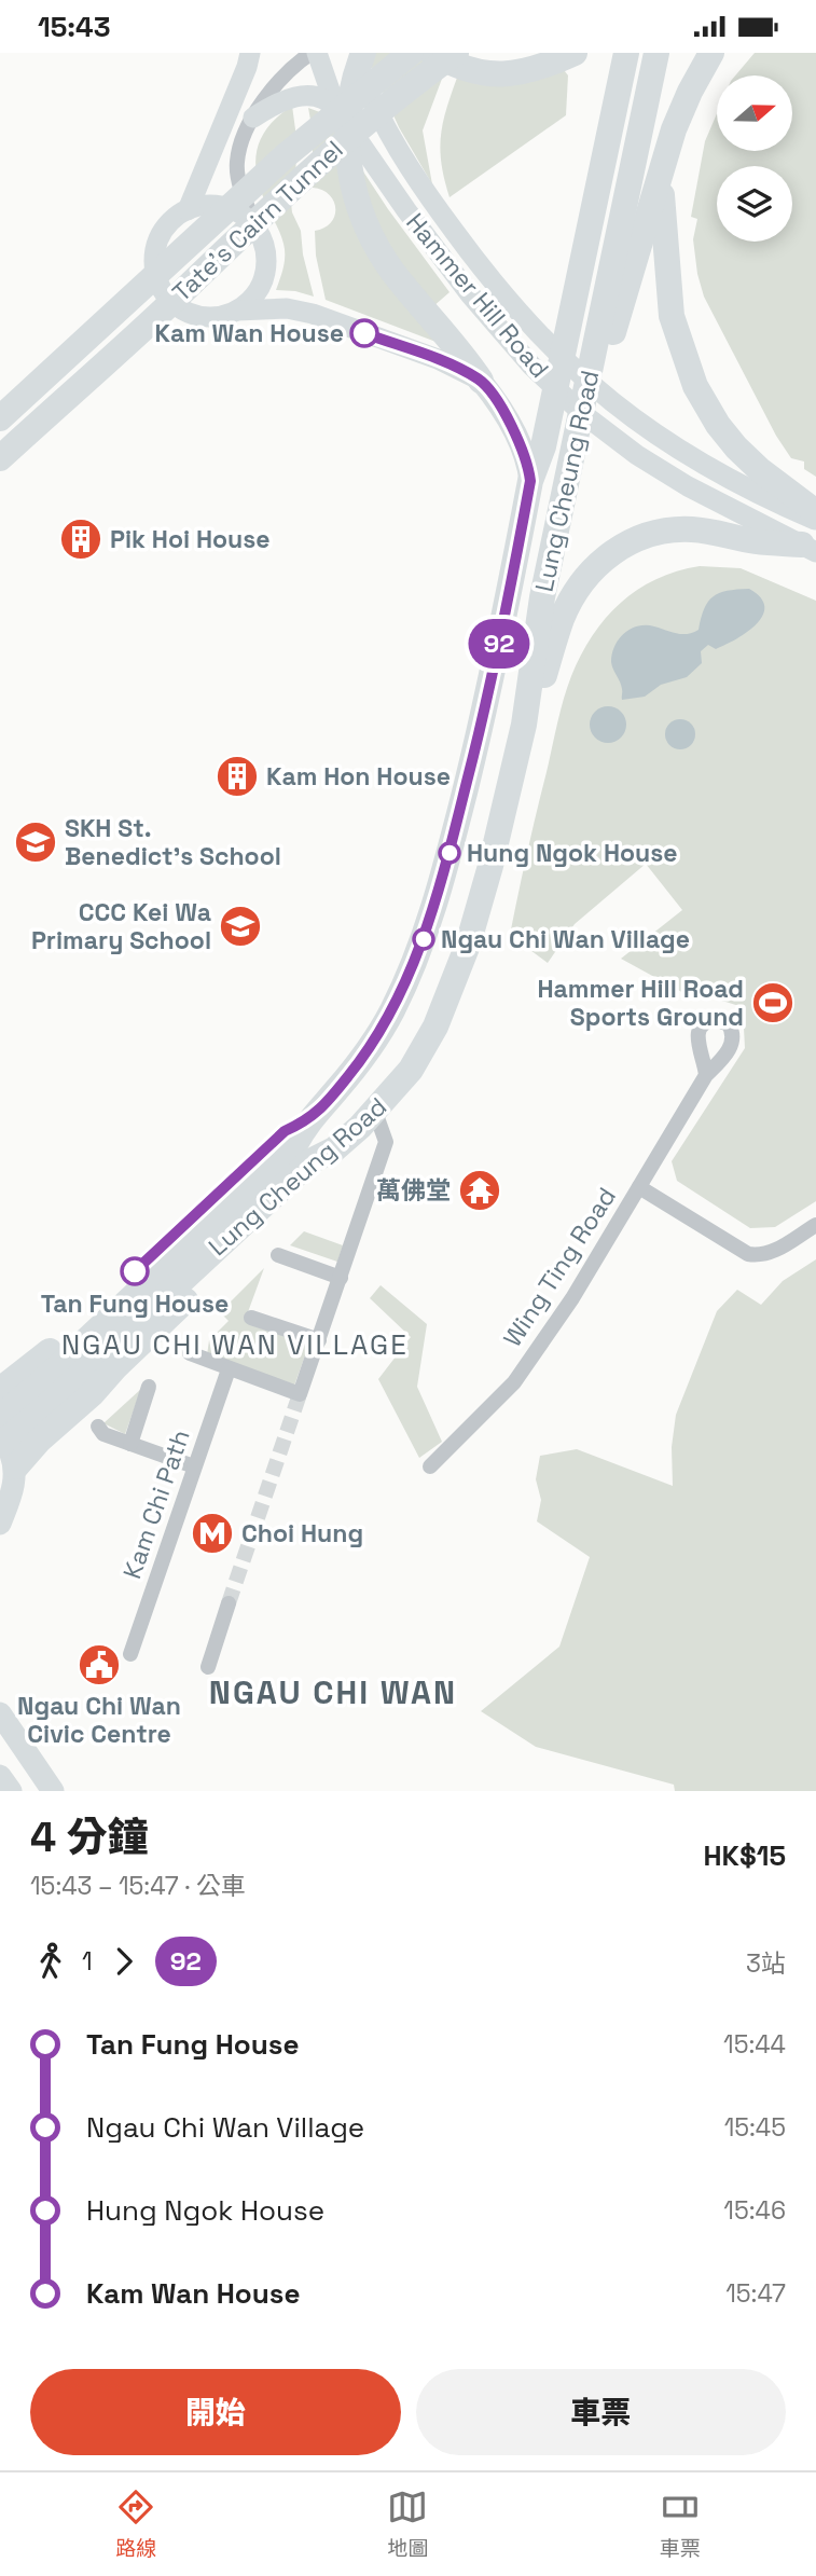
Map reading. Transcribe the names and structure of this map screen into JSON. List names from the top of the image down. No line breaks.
{"streets":{"highway":["Tate's Cairn Tunnel","Lung Cheung Road"],"main road":["Hammer Hill Road"],"street":["Wing Ting Road","Kam Chi Path"]},"districts":["NGAU CHI WAN VILLAGE","NGAU CHI WAN"],"places":{"other":["Kam Wan House","Hung Ngok House","Ngau Chi Wan Village","Tan Fung House"],"building":["Pik Hoi House","Kam Hon House"],"school or university":["SKH St. Benedict's School","CCC Kei Wa Primary School"],"sports":["Hammer Hill Road Sports Ground"],"temple":["萬佛堂"],"metro station":["Choi Hung"],"public building":["Ngau Chi Wan Civic Centre"]},"lines":["bus line 92"],"north":"right","page":{"status":"15:43","on_map":"92","heading":["4 分鐘","15:43 – 15:47 · 公車","HK$15"],"legs":["1","92","3站"],"list":[{"name":"Tan Fung House","value":"15:44"},{"name":"Ngau Chi Wan Village","value":"15:45"},{"name":"Hung Ngok House","value":"15:46"},{"name":"Kam Wan House","value":"15:47"}],"buttons":["開始","車票"],"tabs":["路線","地圖","車票"]}}
